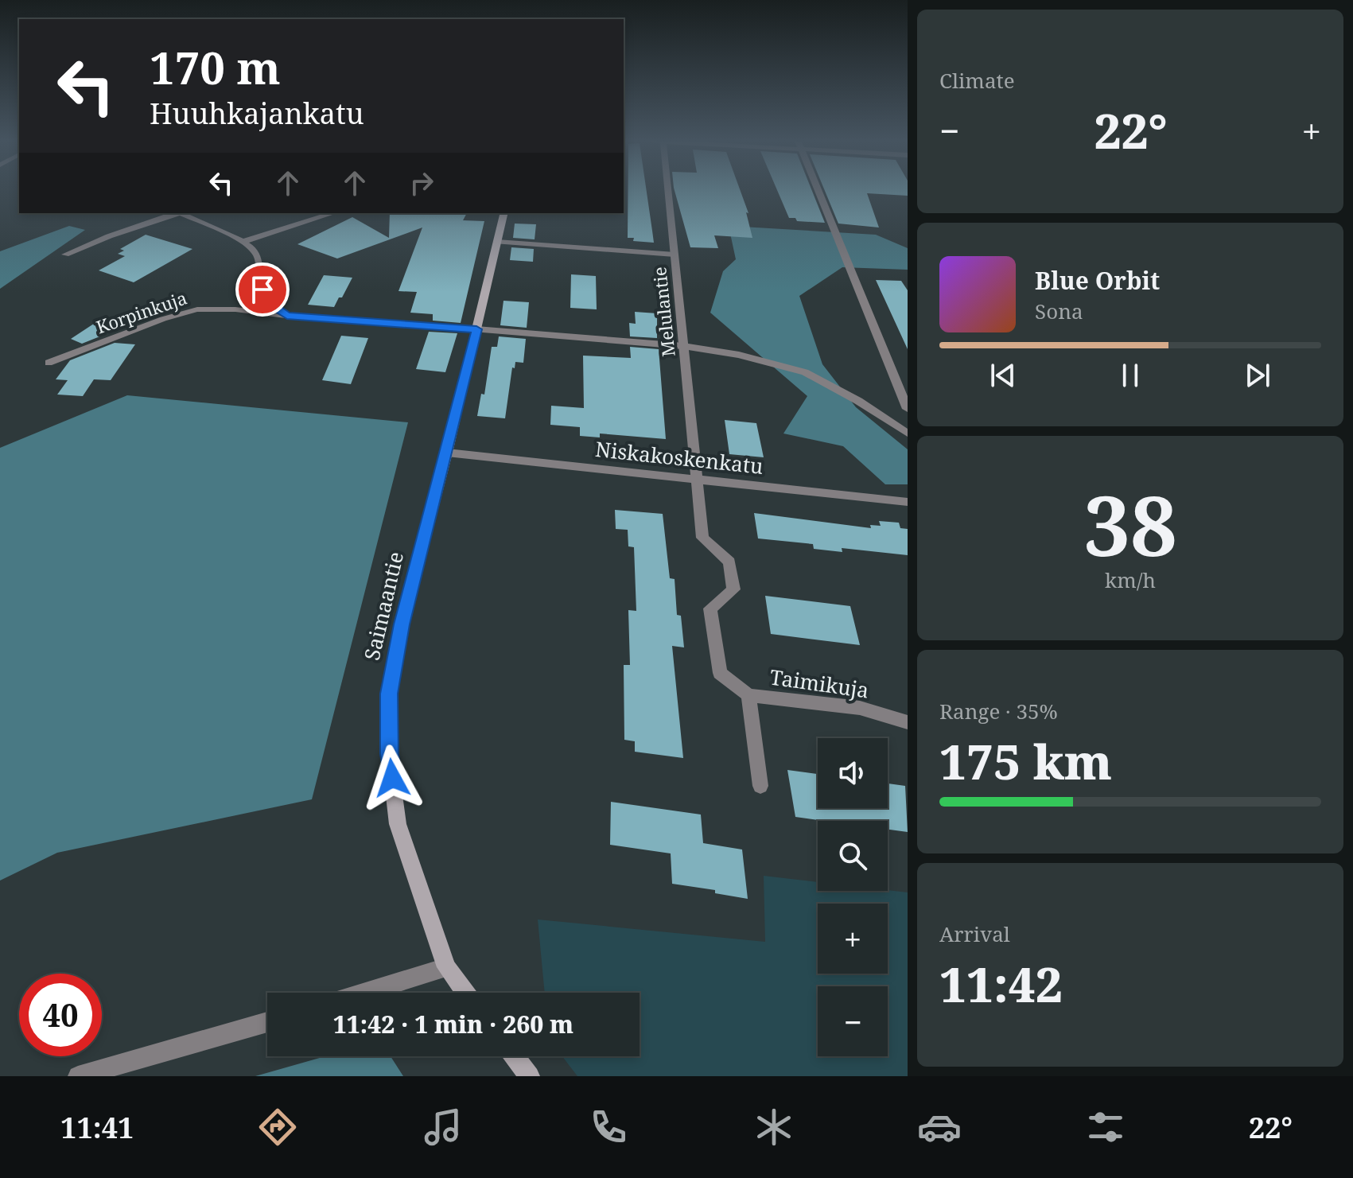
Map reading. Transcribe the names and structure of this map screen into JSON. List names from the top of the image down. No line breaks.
{"streets":{"street":["Melulantie","Korpinkuja","Niskakoskenkatu","Saimaantie","Taimikuja"]},"crossings":[["Melulantie","Korpinkuja"],["Melulantie","Niskakoskenkatu"],["Melulantie","Taimikuja"],["Korpinkuja","Saimaantie"],["Niskakoskenkatu","Saimaantie"],["Niskakoskenkatu","Taimikuja"]],"page":{"tile":["Climate",["38","km/h"],["Range · 35%","175 km"],["Arrival","11:42"]],"turn":["170 m","Huuhkajankatu"],"heat":["−","22°","+"],"song":["Blue Orbit","Sona"],"map_buttons":["+","−"],"limit":"40","trip":"11:42 · 1 min · 260 m","tabs":["11:41","22°"]}}
